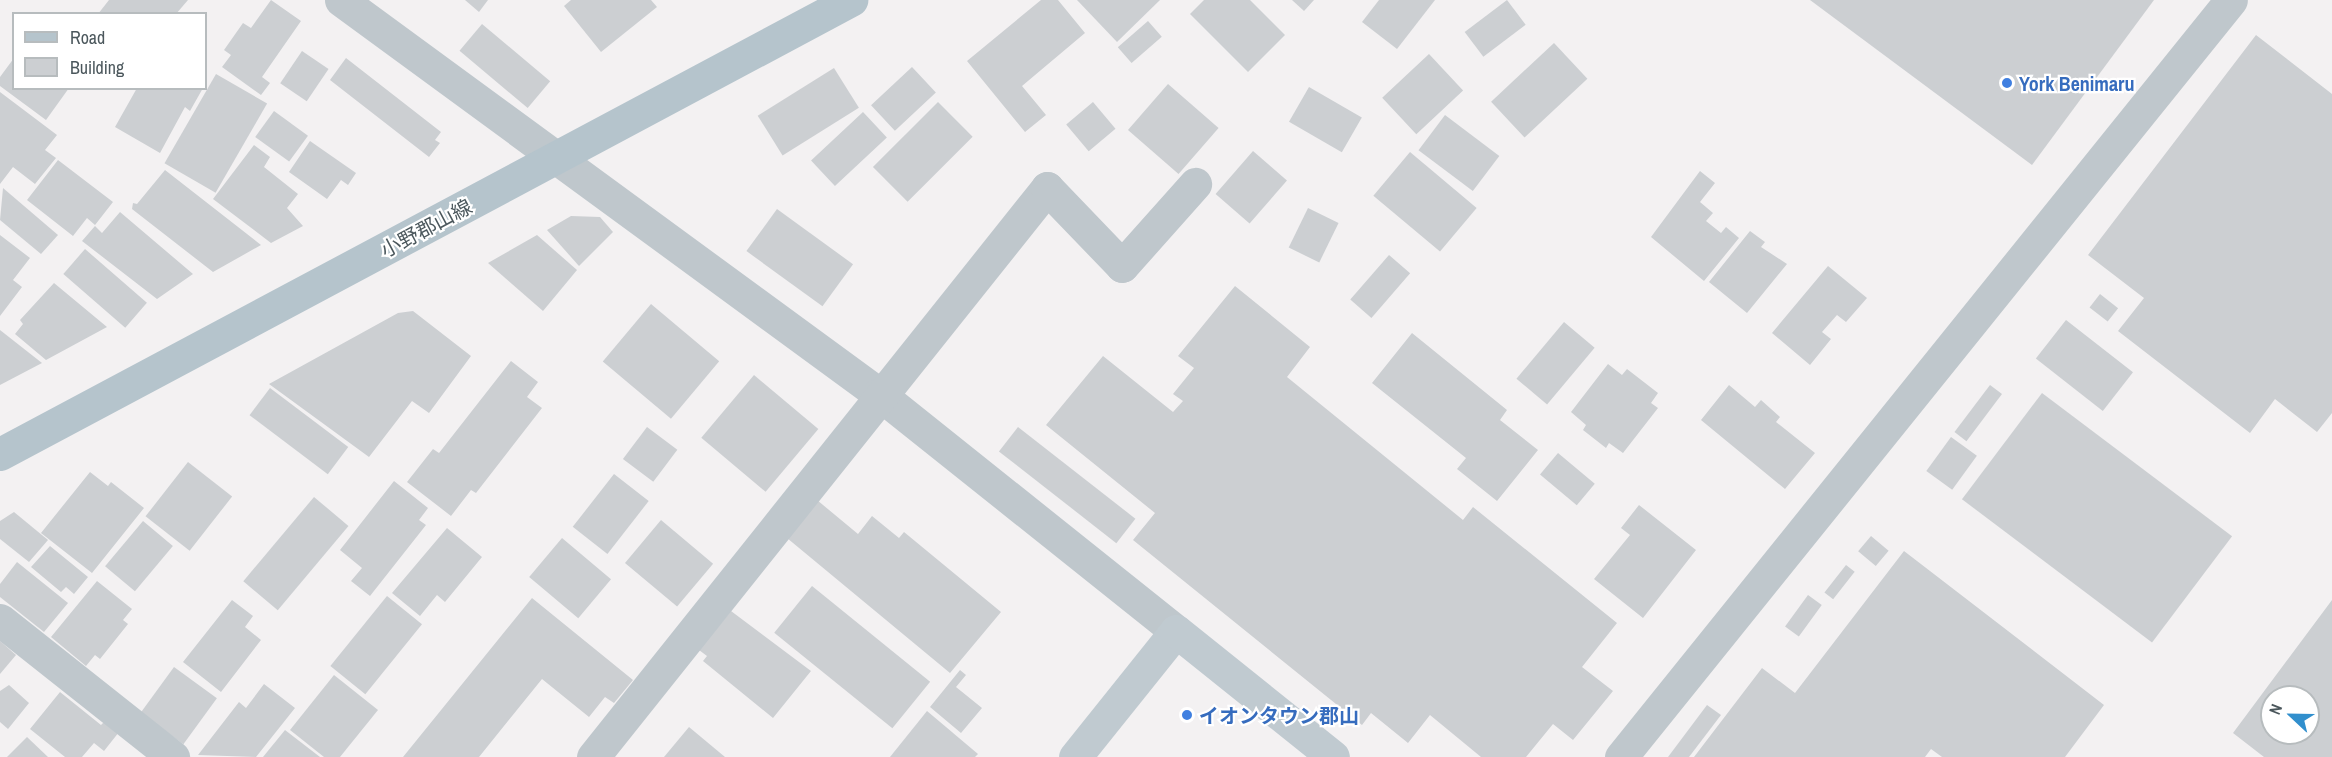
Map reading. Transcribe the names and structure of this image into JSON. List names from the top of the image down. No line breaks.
{"streets":{"main road":["小野郡山線"]},"places":["York Benimaru","イオンタウン郡山"],"legend":["Road","Building"],"north":"left"}
